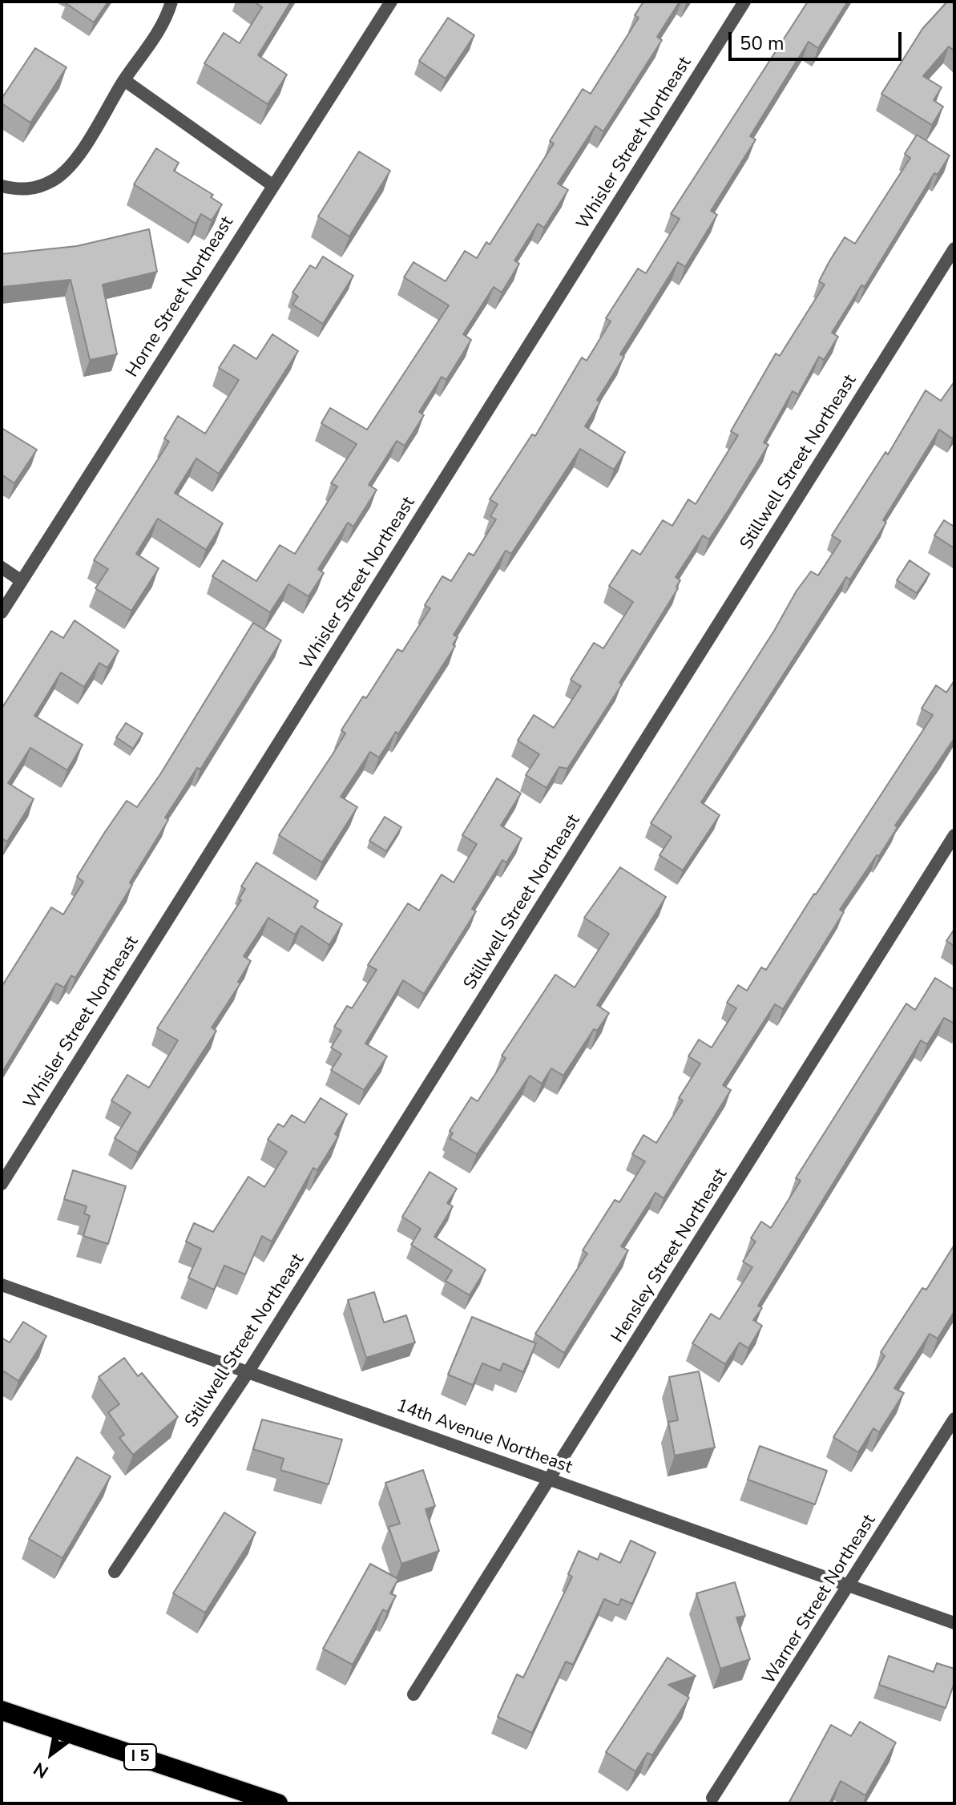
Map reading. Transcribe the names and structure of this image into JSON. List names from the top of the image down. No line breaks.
{"streets":{"highway":["I 5"],"street":["Whisler Street Northeast","Horne Street Northeast","Stillwell Street Northeast","Hensley Street Northeast","14th Avenue Northeast","Warner Street Northeast"]},"crossings":[["Stillwell Street Northeast","14th Avenue Northeast"],["Hensley Street Northeast","14th Avenue Northeast"],["14th Avenue Northeast","Warner Street Northeast"]],"scale_bar":"50 m","north":"bottom left"}
